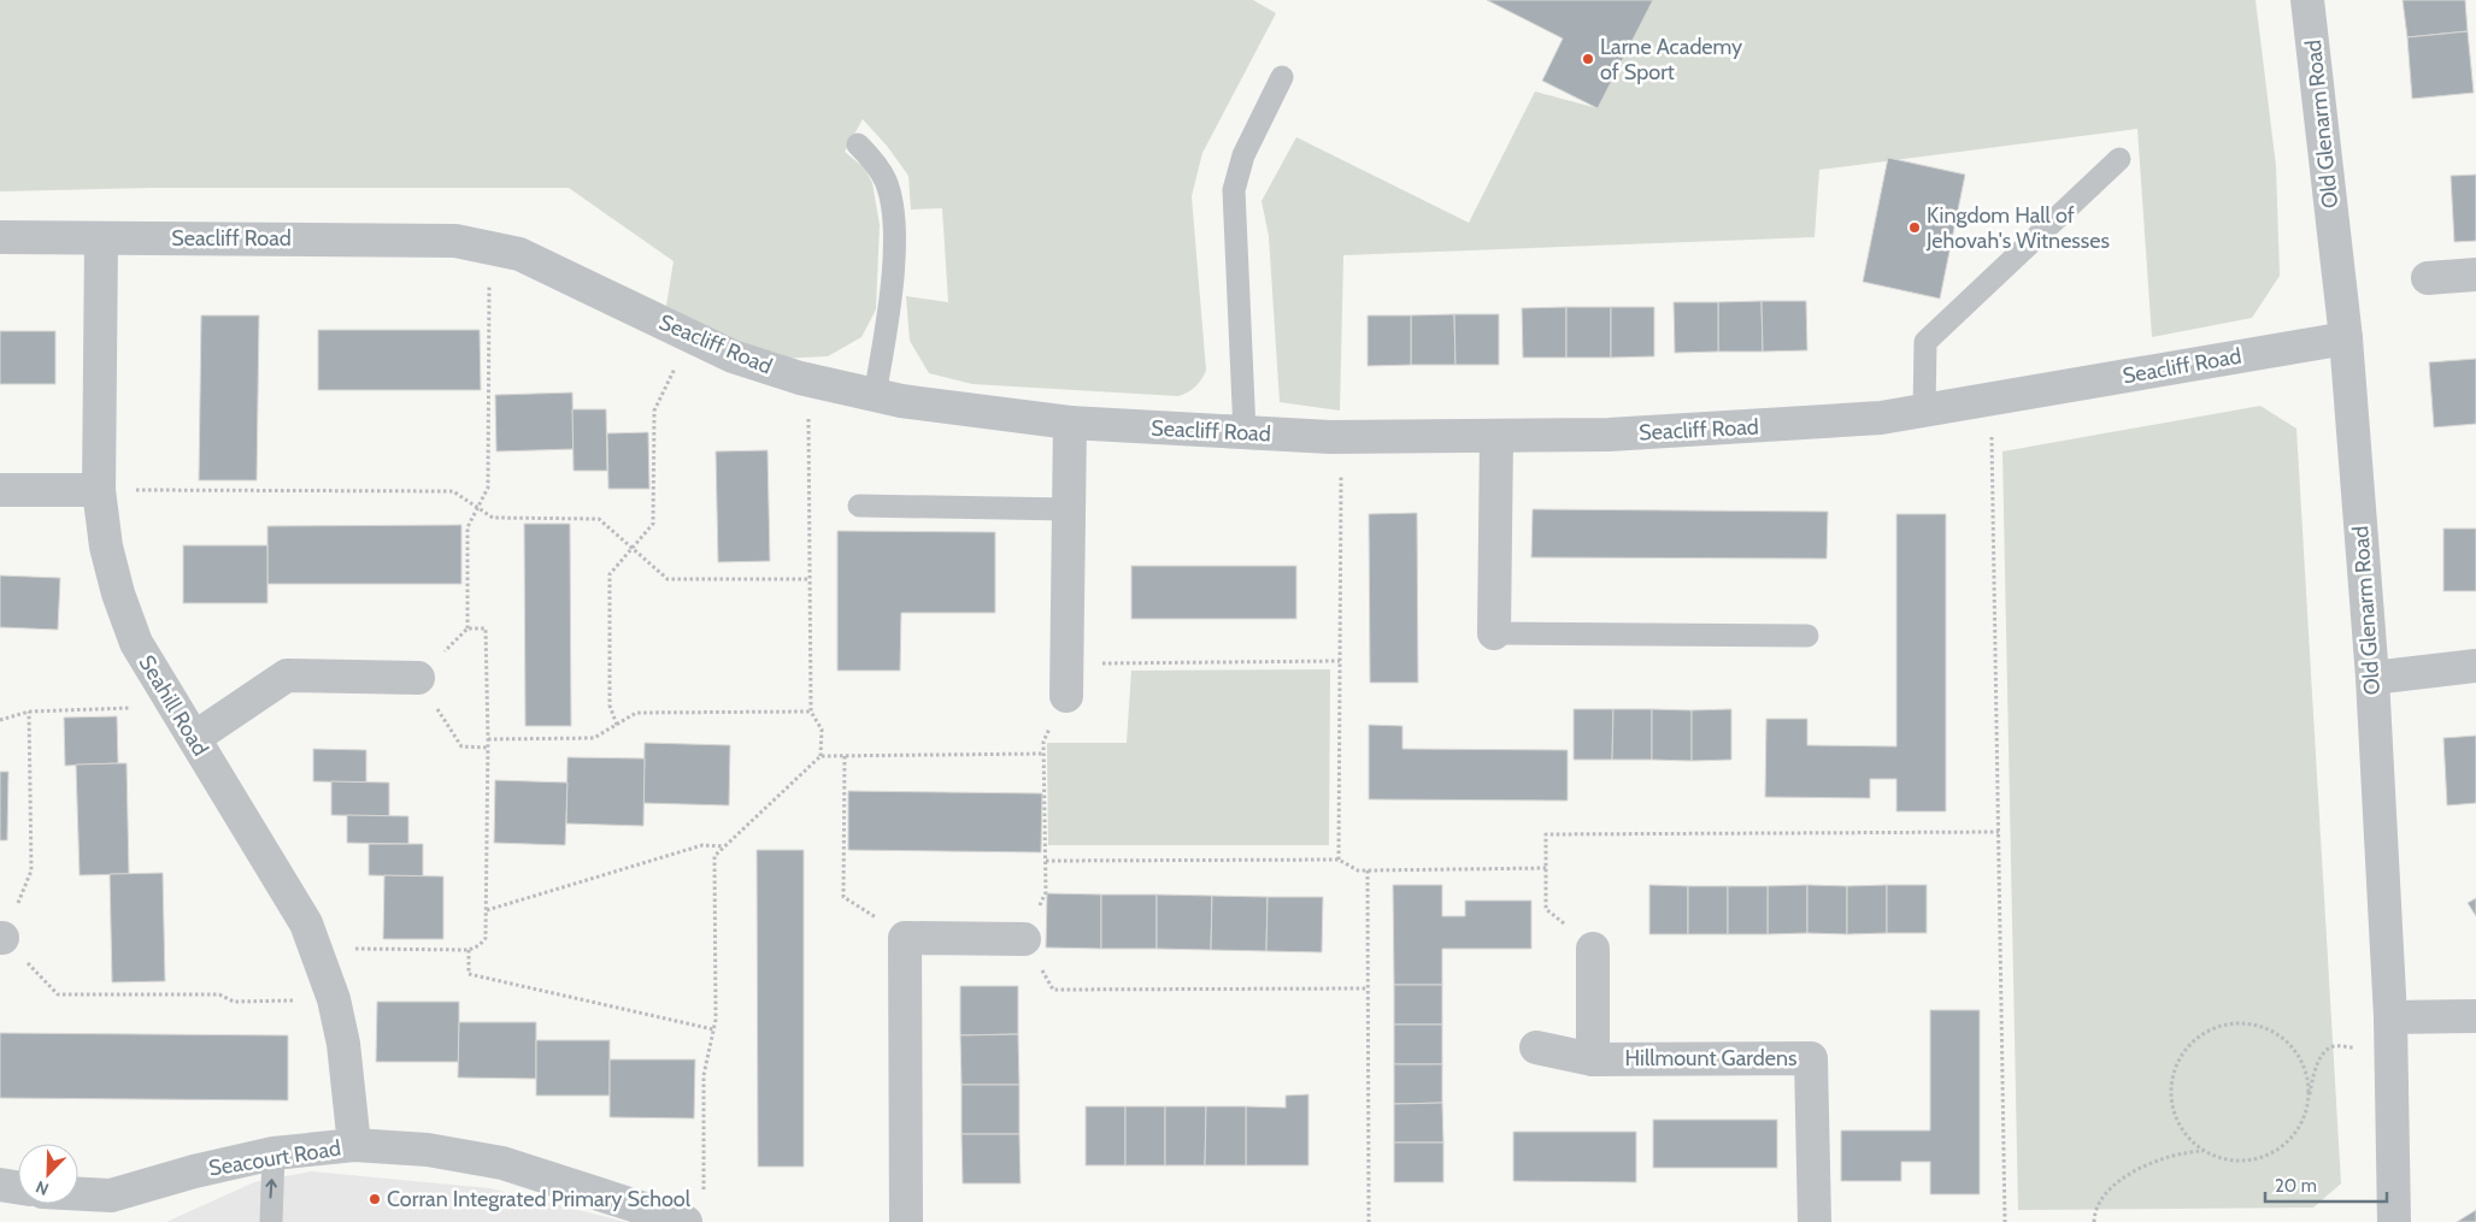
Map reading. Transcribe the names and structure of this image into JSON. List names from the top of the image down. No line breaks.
{"streets":{"street":["Old Glenarm Road","Seacliff Road","Seahill Road","Hillmount Gardens","Seacourt Road"]},"crossings":[["Old Glenarm Road","Seacliff Road"],["Seacliff Road","Seahill Road"],["Seahill Road","Seacourt Road"]],"places":["Larne Academy of Sport","Kingdom Hall of Jehovah's Witnesses","Corran Integrated Primary School"],"scale_bar":"20 m","north":"bottom left"}
